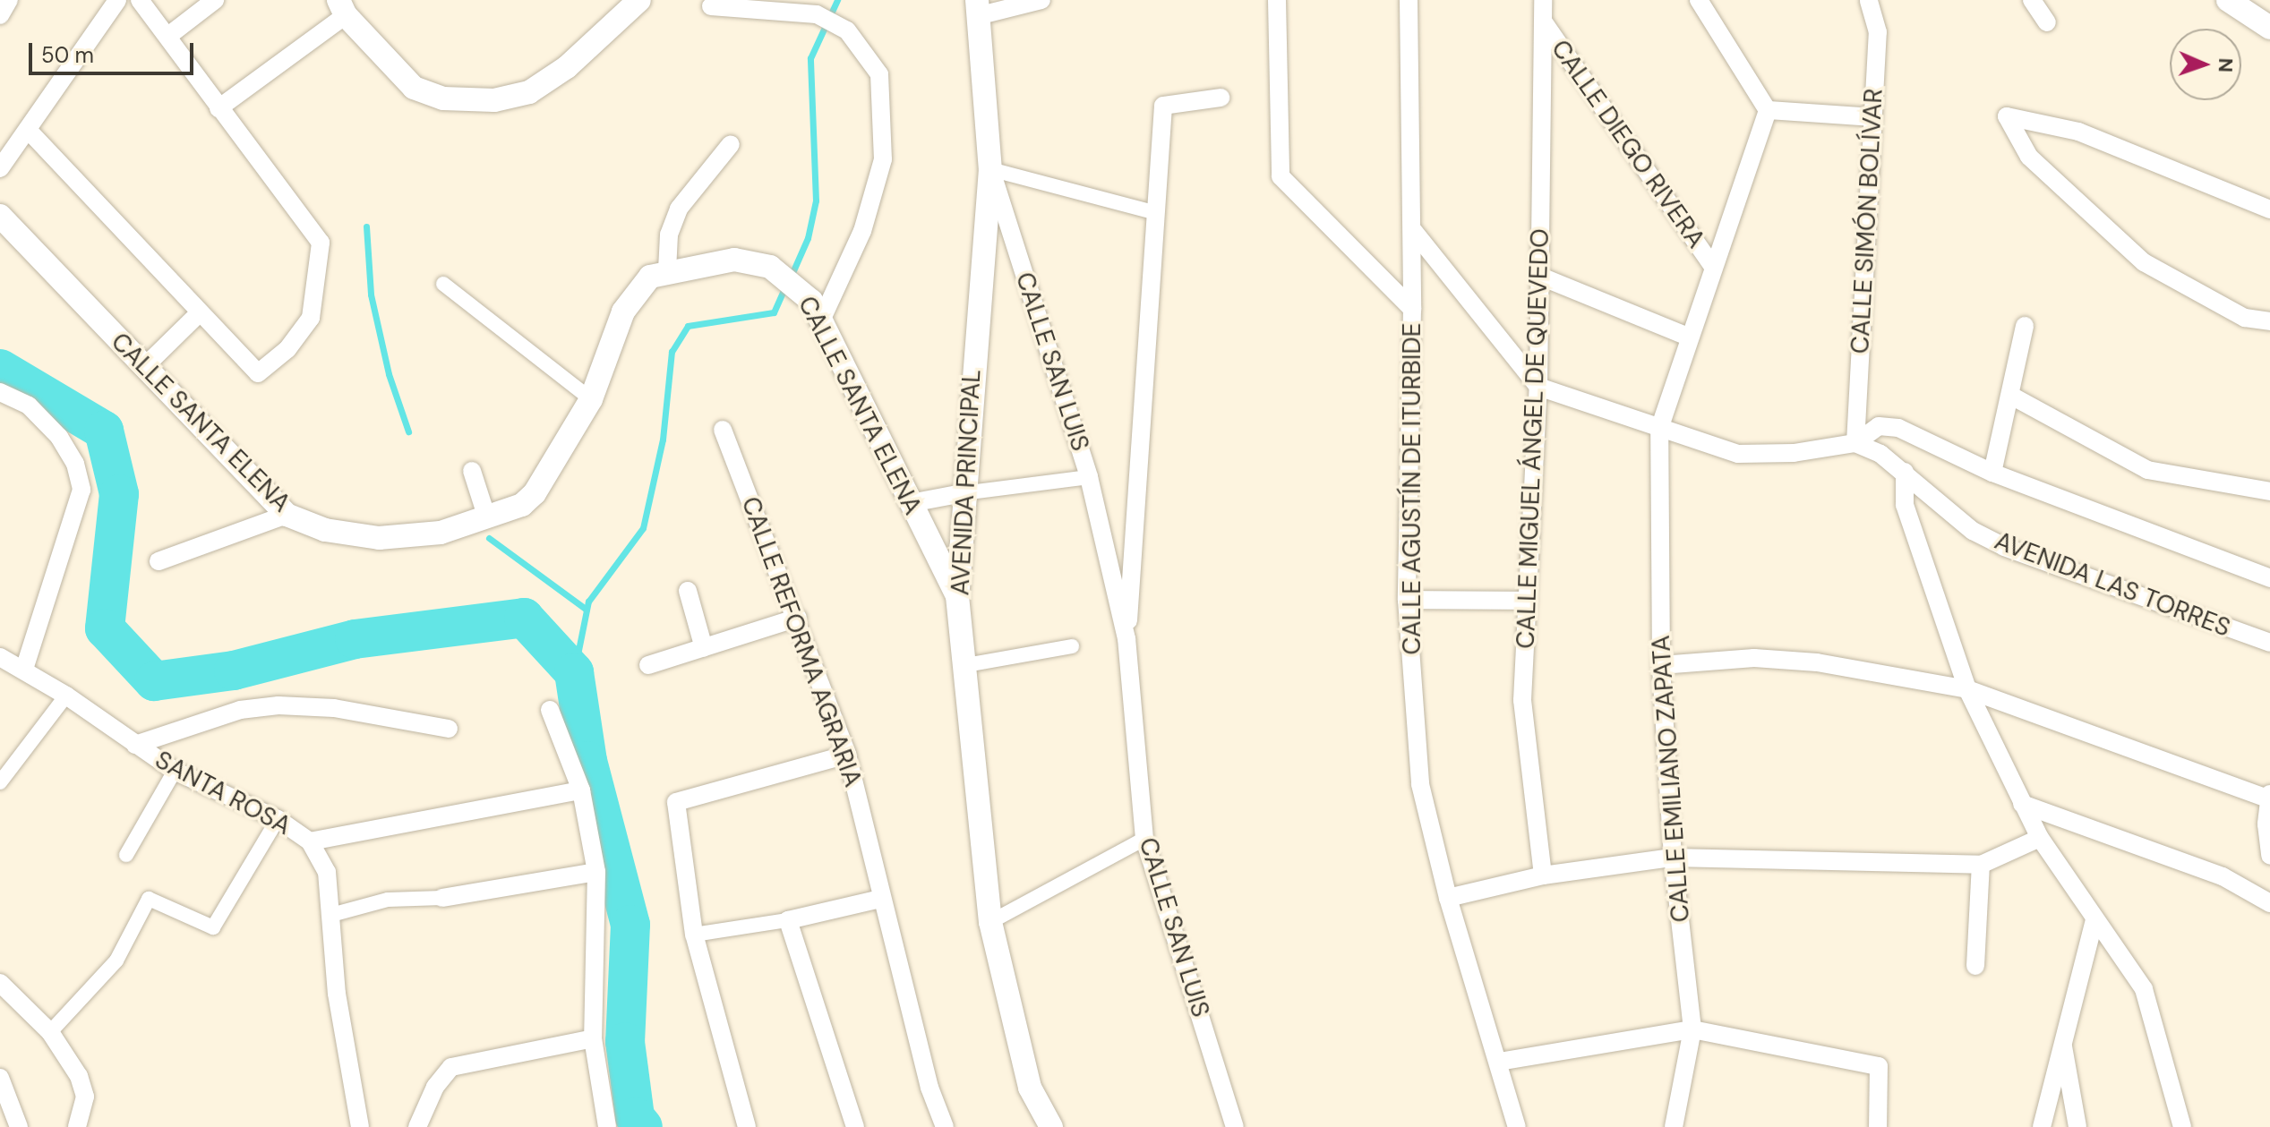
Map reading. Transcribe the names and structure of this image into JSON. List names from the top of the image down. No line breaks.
{"streets":{"street":["CALLE DIEGO RIVERA","CALLE SIMÓN BOLÍVAR","CALLE SAN LUIS","CALLE SANTA ELENA","CALLE MIGUEL ÁNGEL DE QUEVEDO","AVENIDA PRINCIPAL","CALLE AGUSTÍN DE ITURBIDE","AVENIDA LAS TORRES","CALLE REFORMA AGRARIA","CALLE EMILIANO ZAPATA","SANTA ROSA"]},"crossings":[["CALLE DIEGO RIVERA","CALLE MIGUEL ÁNGEL DE QUEVEDO"],["CALLE DIEGO RIVERA","CALLE EMILIANO ZAPATA"],["CALLE SIMÓN BOLÍVAR","AVENIDA LAS TORRES"],["CALLE SAN LUIS","AVENIDA PRINCIPAL"],["CALLE SANTA ELENA","AVENIDA PRINCIPAL"]],"scale_bar":"50 m","north":"right"}
